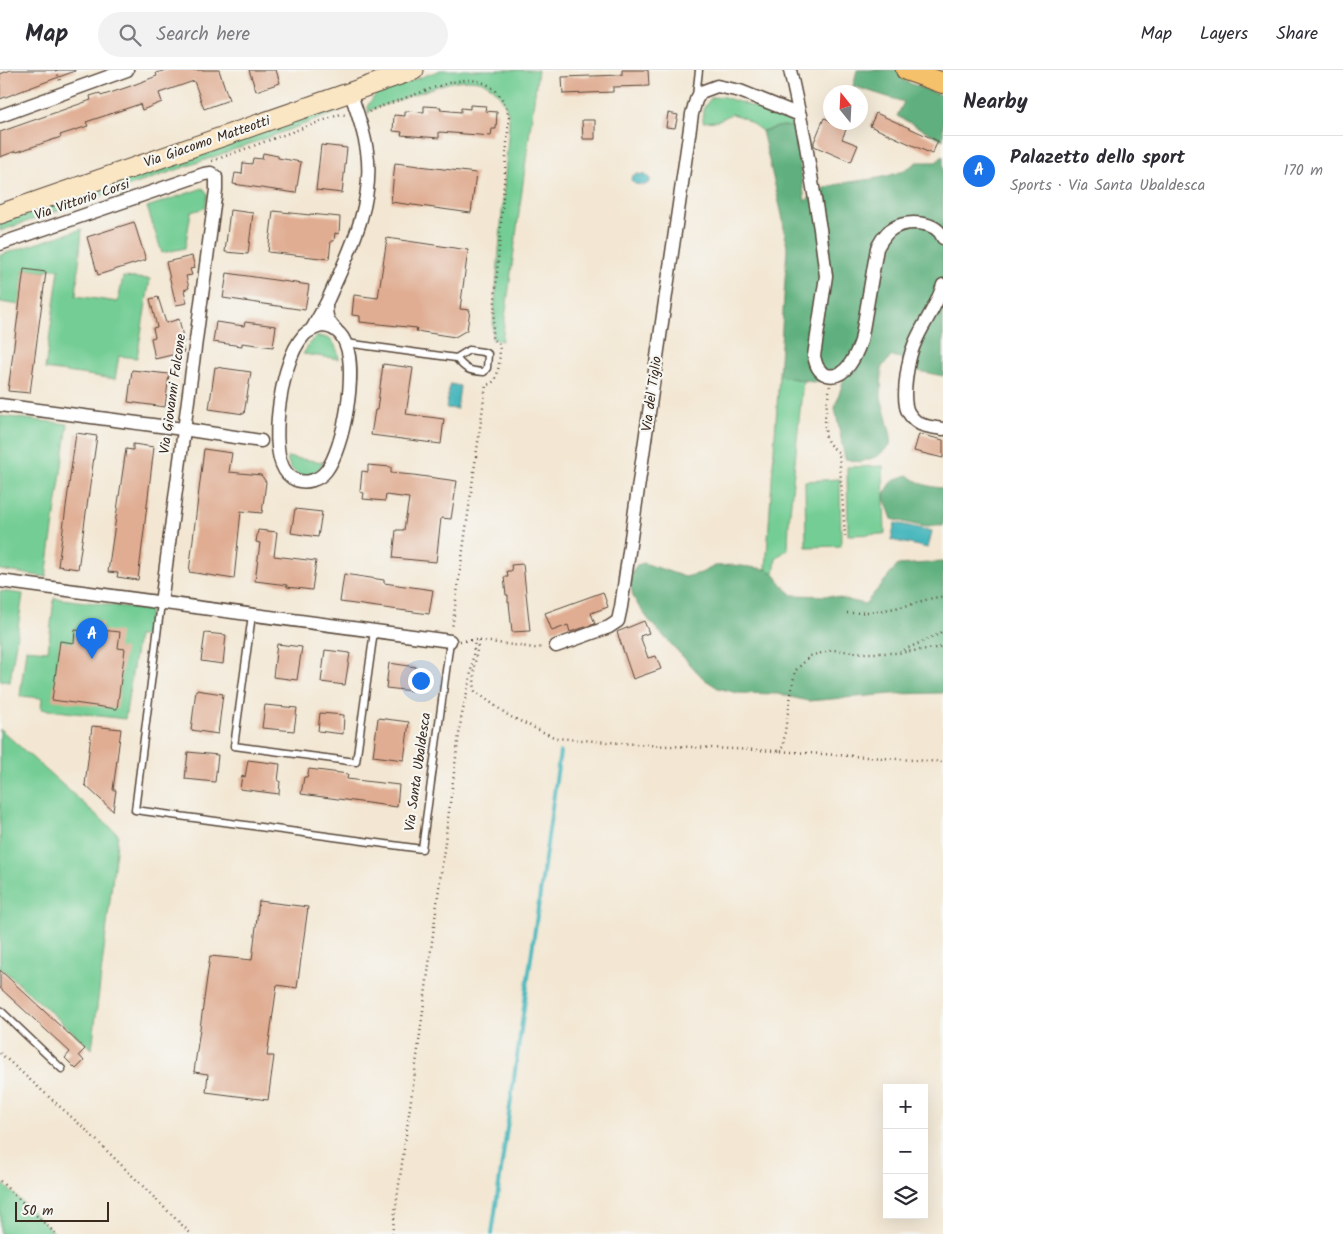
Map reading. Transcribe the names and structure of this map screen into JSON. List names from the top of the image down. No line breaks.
{"streets":{"main road":["Via Giacomo Matteotti"],"street":["Via Vittorio Corsi","Via Giovanni Falcone","Via del Tiglio"],"lane":["Via Santa Ubaldesca"]},"crossings":[["Via Vittorio Corsi","Via Giovanni Falcone"],["Via Giovanni Falcone","Via Santa Ubaldesca"]],"scale_bar":"50 m","north":"top","page":{"header":"Map","search":"Search here","nav":["Map","Layers","Share"],"heading":"Nearby","list":[{"mark":"A","name":"Palazetto dello sport","note":"Sports · Via Santa Ubaldesca","value":"170 m"}],"pins":"A","map_buttons":["+","−"],"scale":"50 m"}}
